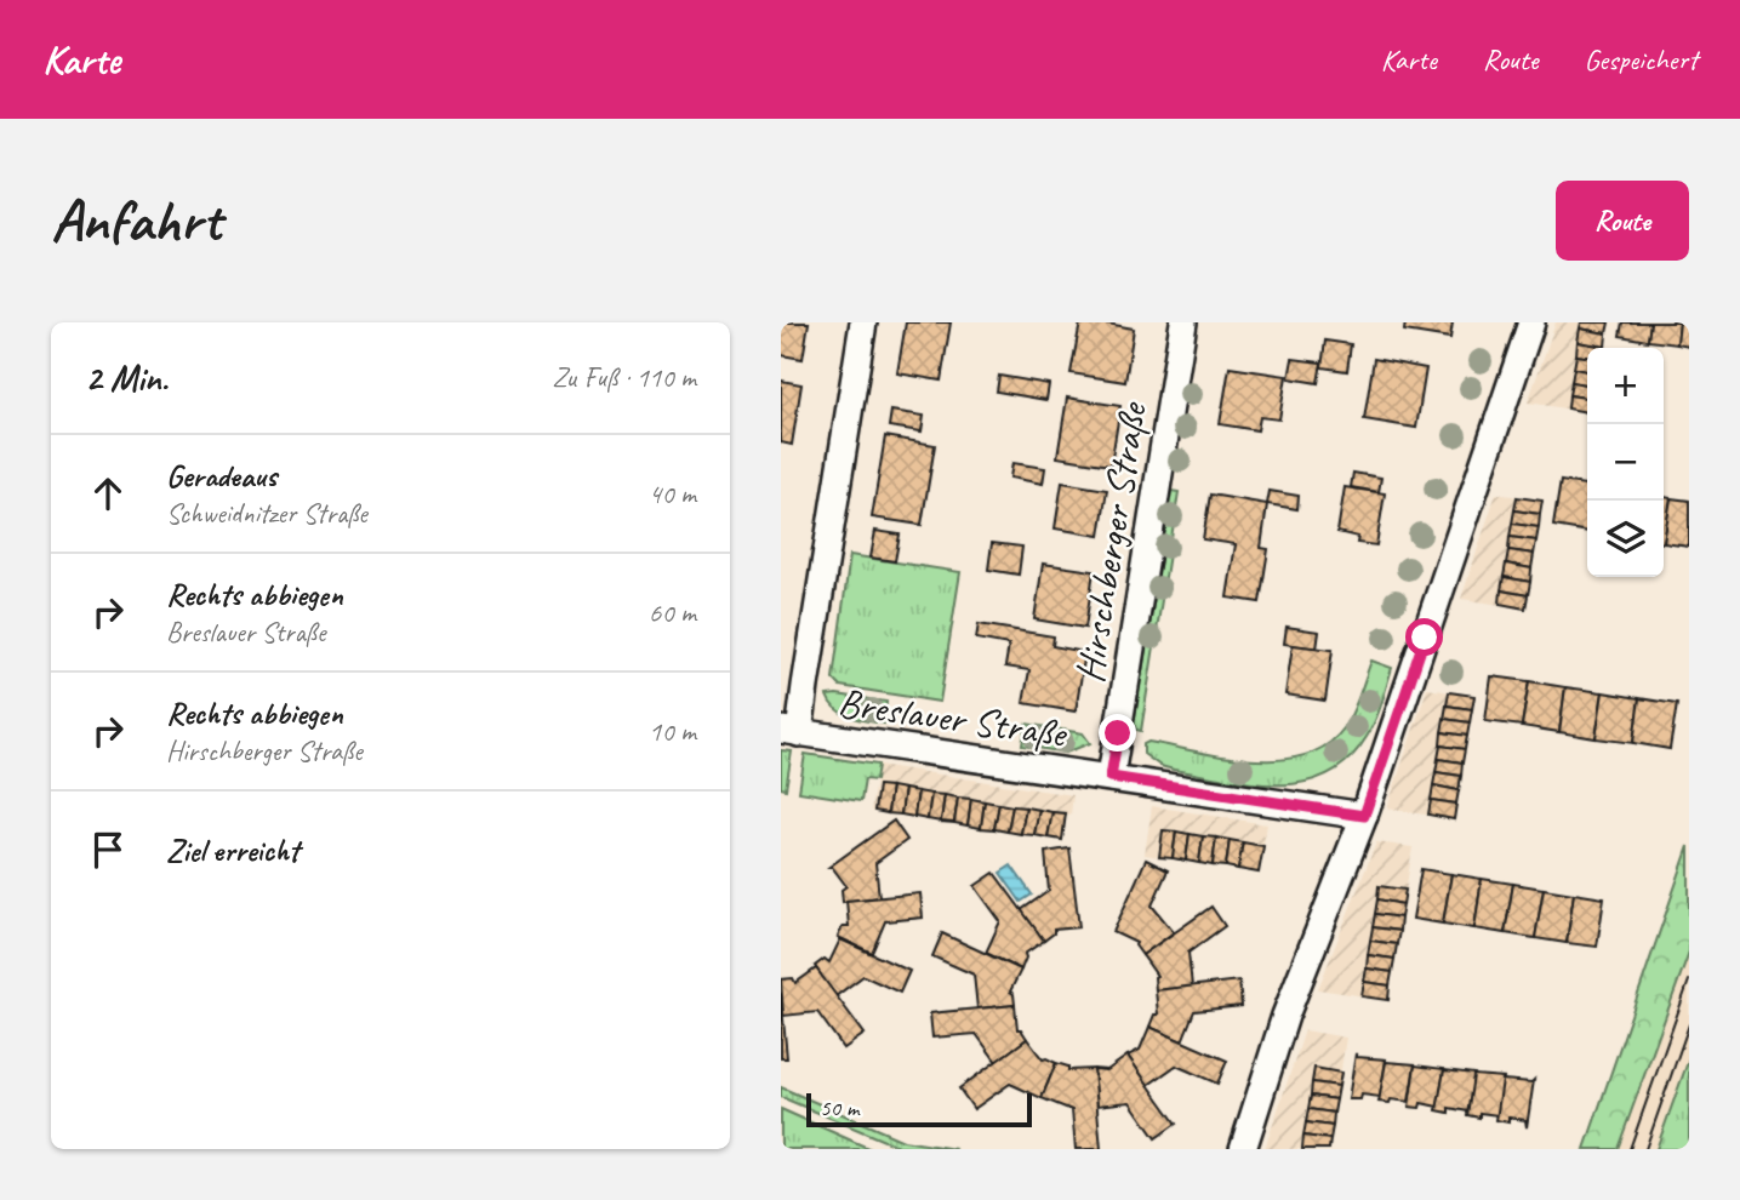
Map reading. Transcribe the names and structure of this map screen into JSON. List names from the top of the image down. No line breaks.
{"streets":{"street":["Hirschberger Straße","Breslauer Straße"]},"crossings":[["Hirschberger Straße","Breslauer Straße"]],"scale_bar":"50 m","page":{"header":"Karte","nav":["Karte","Route","Gespeichert"],"buttons":"Route","title":"Anfahrt","heading":["2 Min.","Zu Fuß · 110 m"],"map_buttons":["+","−"],"list":[["Geradeaus","Schweidnitzer Straße","40 m"],["Rechts abbiegen","Breslauer Straße","60 m"],["Rechts abbiegen","Hirschberger Straße","10 m"],"Ziel erreicht"],"scale":"50 m"}}
